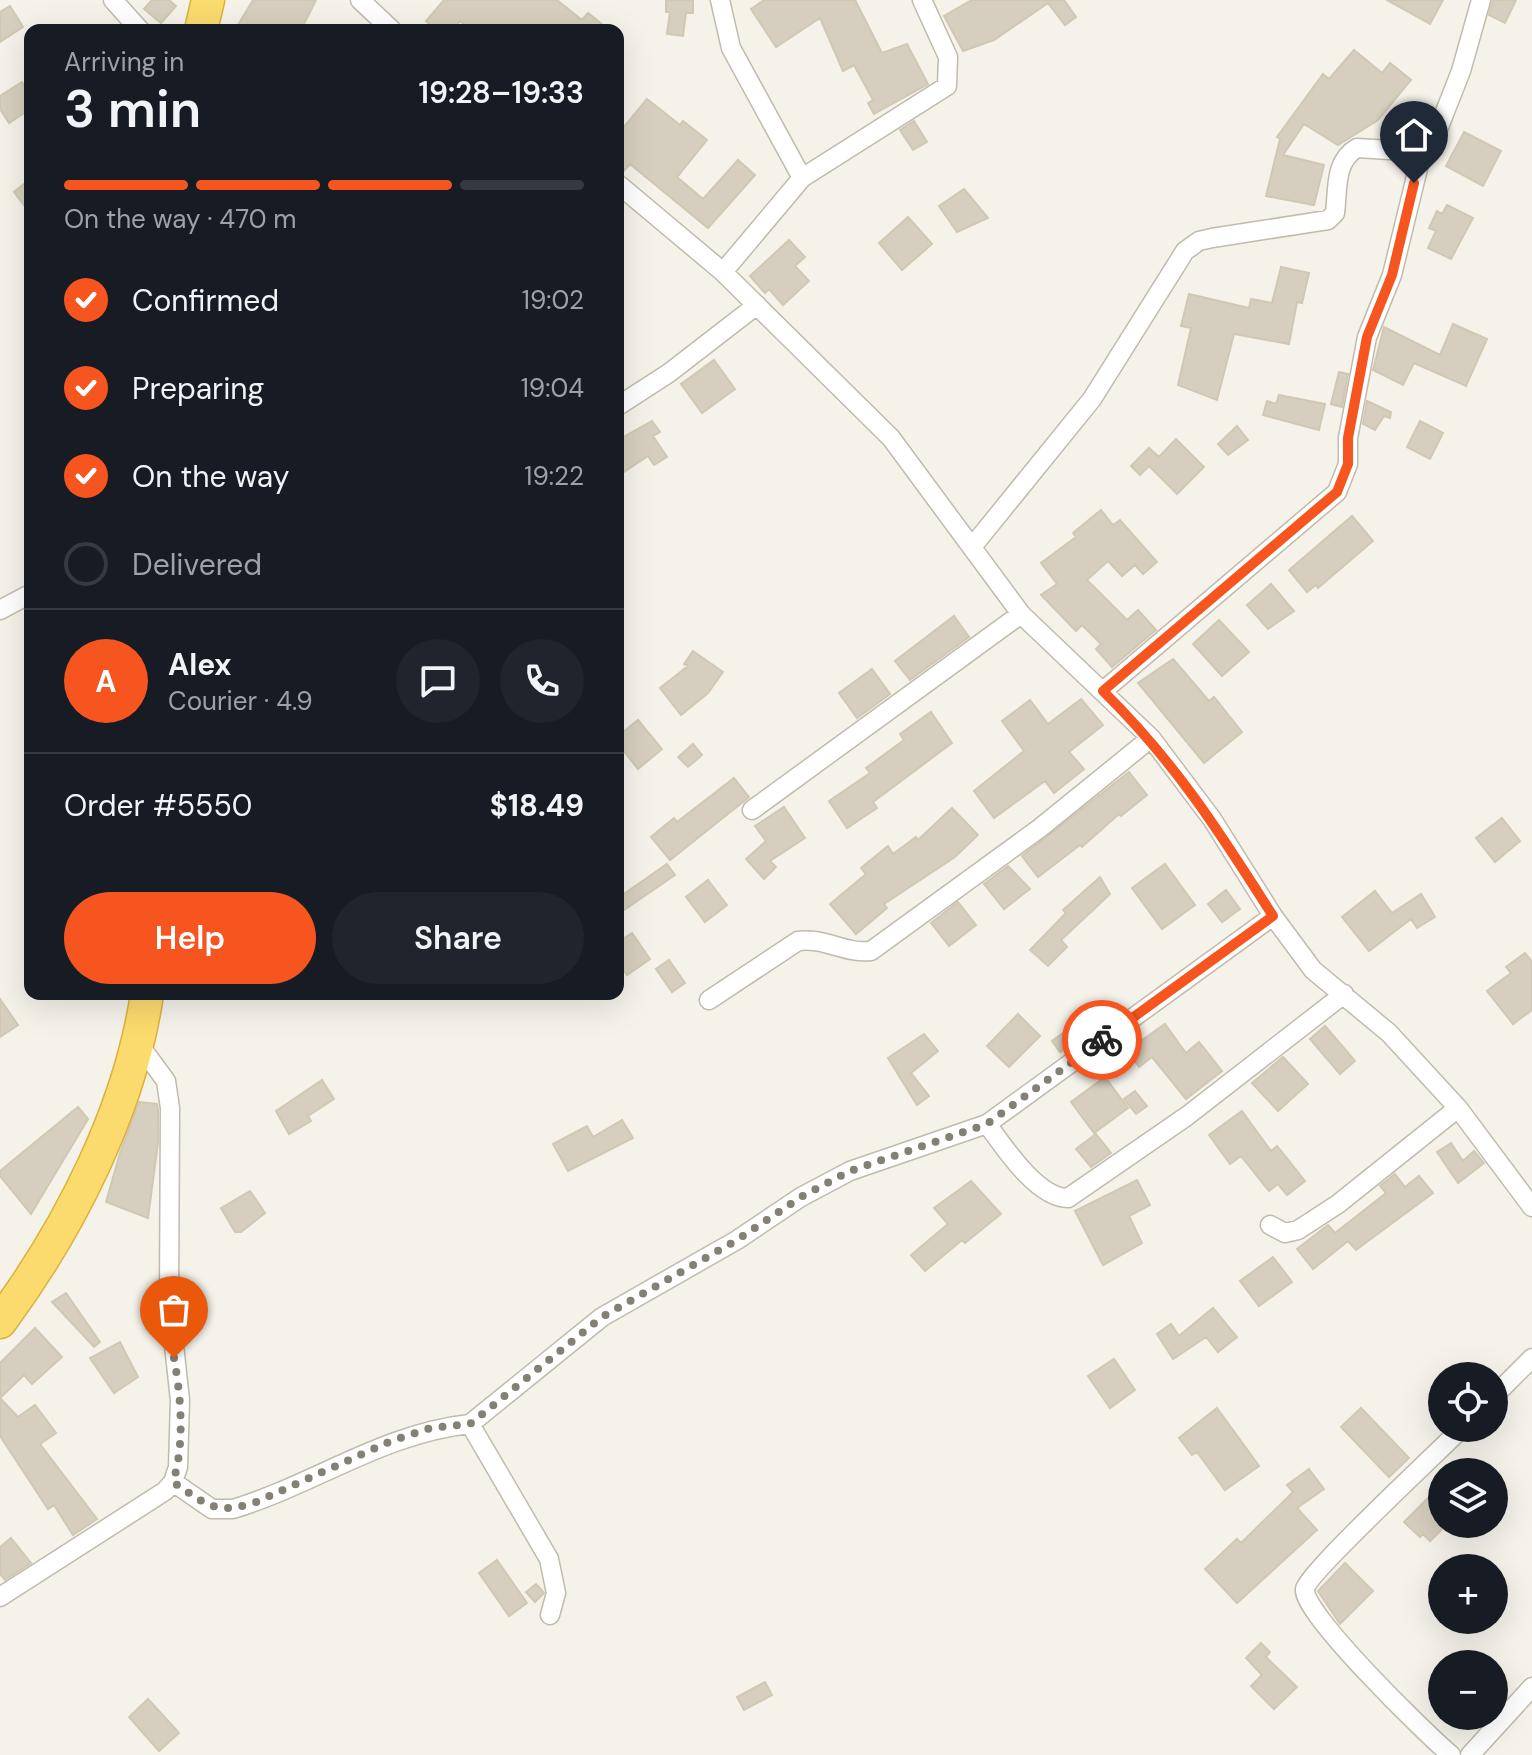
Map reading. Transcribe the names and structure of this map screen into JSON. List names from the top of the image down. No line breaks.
{"page":{"heading":["3 min","Arriving in","19:28–19:33"],"panel":["Alex","Courier · 4.9","Order #5550","$18.49"],"bar":"On the way · 470 m","list":[["Confirmed","19:02"],["Preparing","19:04"],["On the way","19:22"],"Delivered"],"round":"A","buttons":["Help","Share"],"map_buttons":["+","−"]}}
